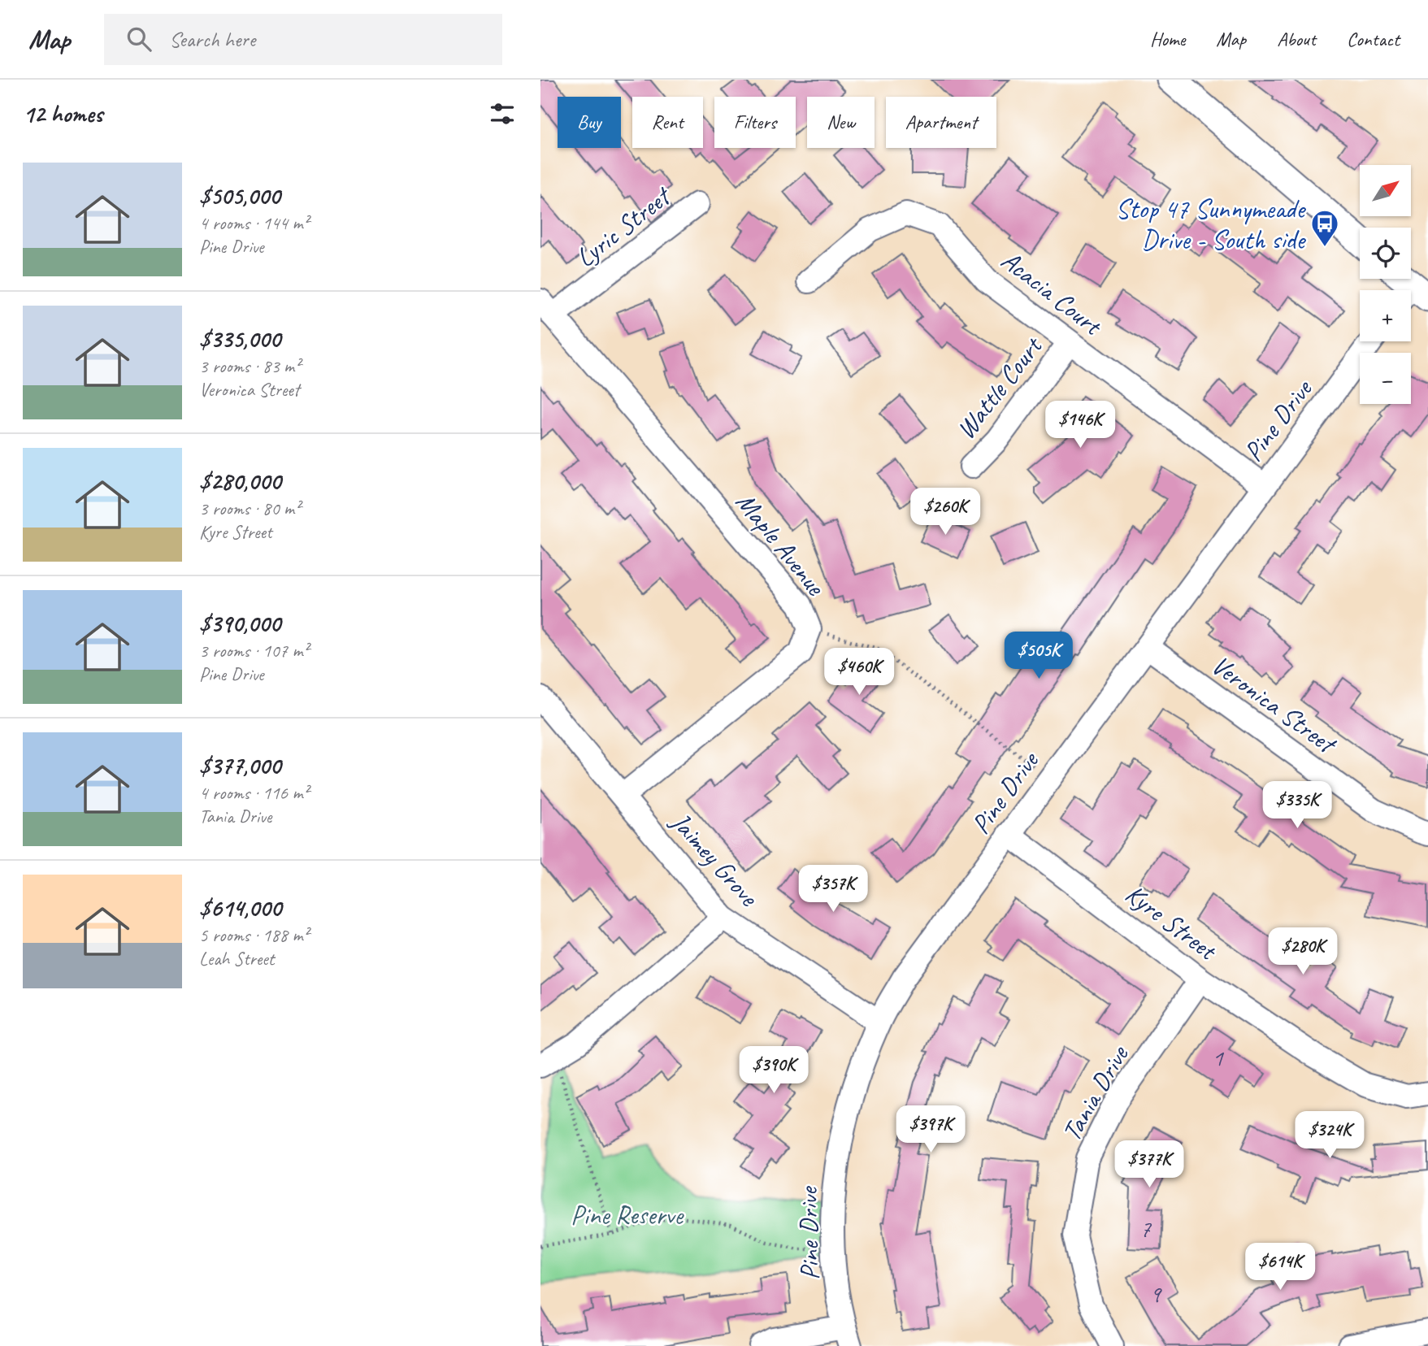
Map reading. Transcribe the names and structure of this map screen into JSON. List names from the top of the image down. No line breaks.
{"streets":{"street":["Lyric Street","Acacia Court","Wattle Court","Pine Drive","Maple Avenue","Veronica Street","Jaimey Grove","Kyre Street","Tania Drive"]},"crossings":[["Lyric Street","Maple Avenue"],["Acacia Court","Wattle Court"],["Acacia Court","Pine Drive"],["Pine Drive","Veronica Street"],["Pine Drive","Jaimey Grove"],["Pine Drive","Kyre Street"],["Maple Avenue","Jaimey Grove"],["Kyre Street","Tania Drive"]],"parks":["Pine Reserve"],"places":{"bus stop":["Stop 47 Sunnymeade Drive - South side"]},"house_numbers":["1","7","9"],"north":"top right","page":{"header":"Map","search":"Search here","nav":["Home","Map","About","Contact"],"heading":"12 homes","chip":["Buy","Rent","Filters","New","Apartment"],"list":[{"name":"$505,000","note":"4 rooms · 144 m² · Pine Drive"},{"name":"$335,000","note":"3 rooms · 83 m² · Veronica Street"},{"name":"$280,000","note":"3 rooms · 80 m² · Kyre Street"},{"name":"$390,000","note":"3 rooms · 107 m² · Pine Drive"},{"name":"$377,000","note":"4 rooms · 116 m² · Tania Drive"},{"name":"$614,000","note":"5 rooms · 188 m² · Leah Street"}],"map_buttons":["+","−"],"price":["$146K","$260K","$505K","$460K","$335K","$357K","$280K","$390K","$397K","$324K","$377K","$614K"]}}
